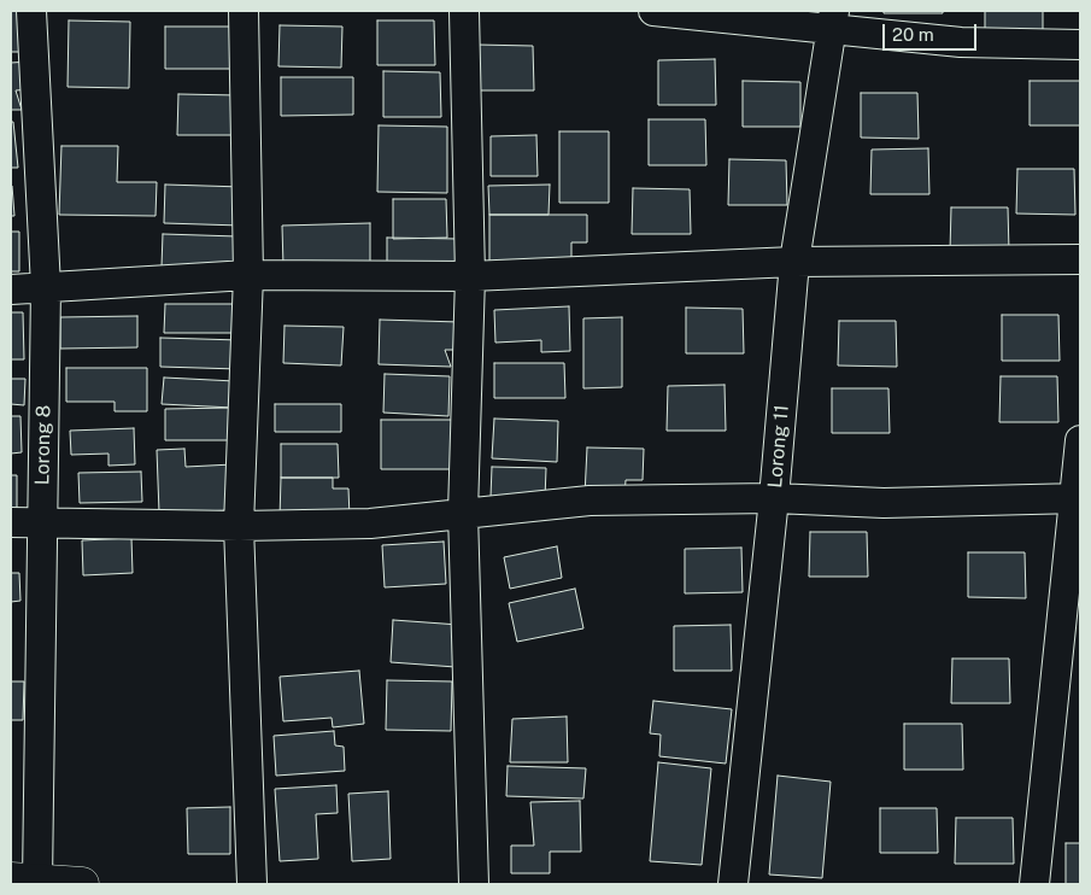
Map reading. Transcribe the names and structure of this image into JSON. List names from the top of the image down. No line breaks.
{"streets":{"street":["Lorong 8","Lorong 11"]},"scale_bar":"20 m"}
